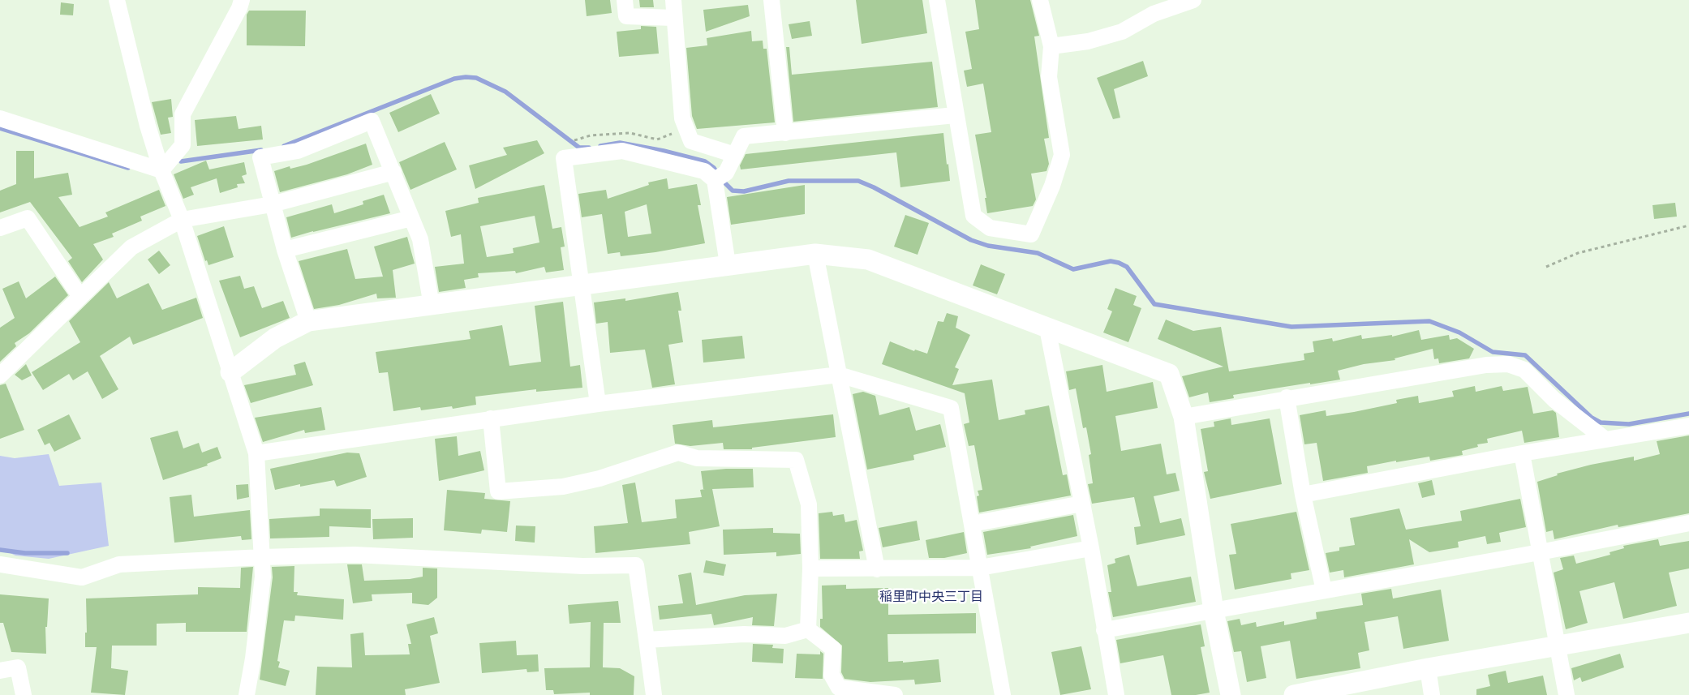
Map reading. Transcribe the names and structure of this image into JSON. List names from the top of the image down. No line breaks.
{"districts":["稲里町中央三丁目"]}
